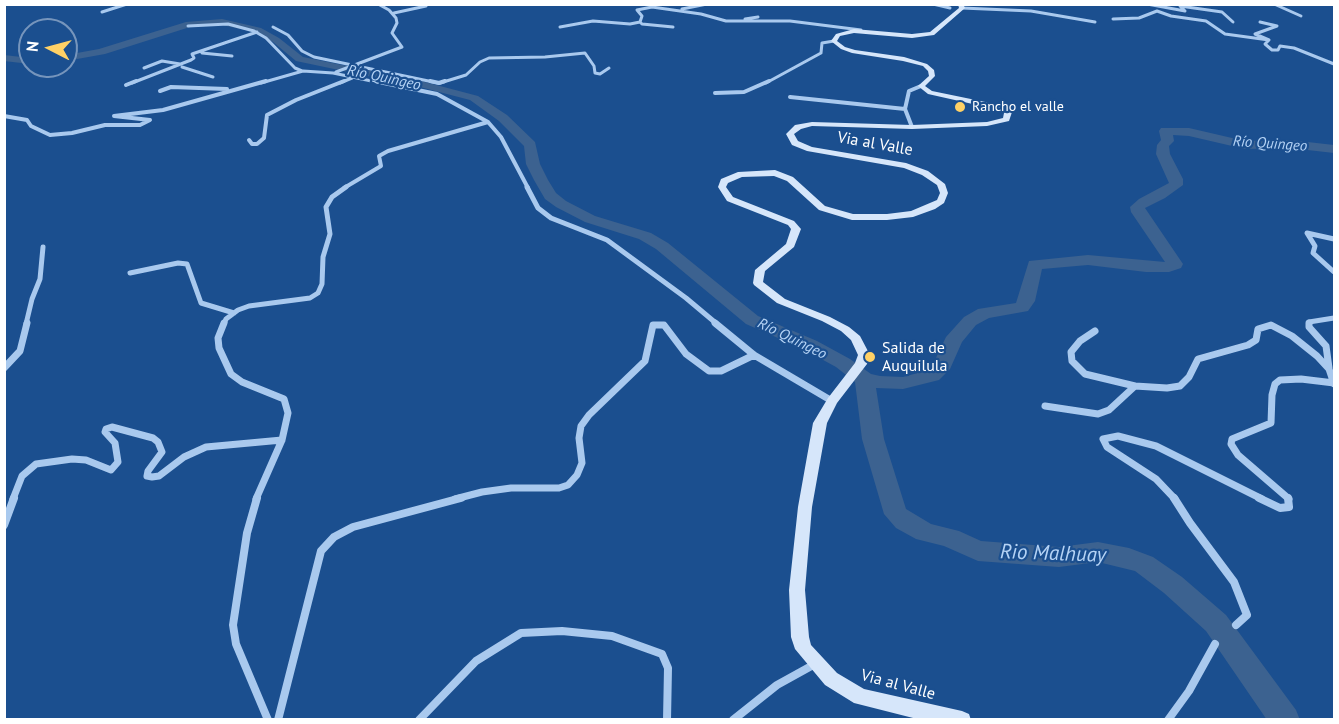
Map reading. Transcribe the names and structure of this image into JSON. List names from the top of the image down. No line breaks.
{"streets":{"main road":["Via al Valle"]},"water":["Río Quingeo","Rio Malhuay"],"places":["Rancho el valle","Salida de Auquilula"],"north":"left"}
